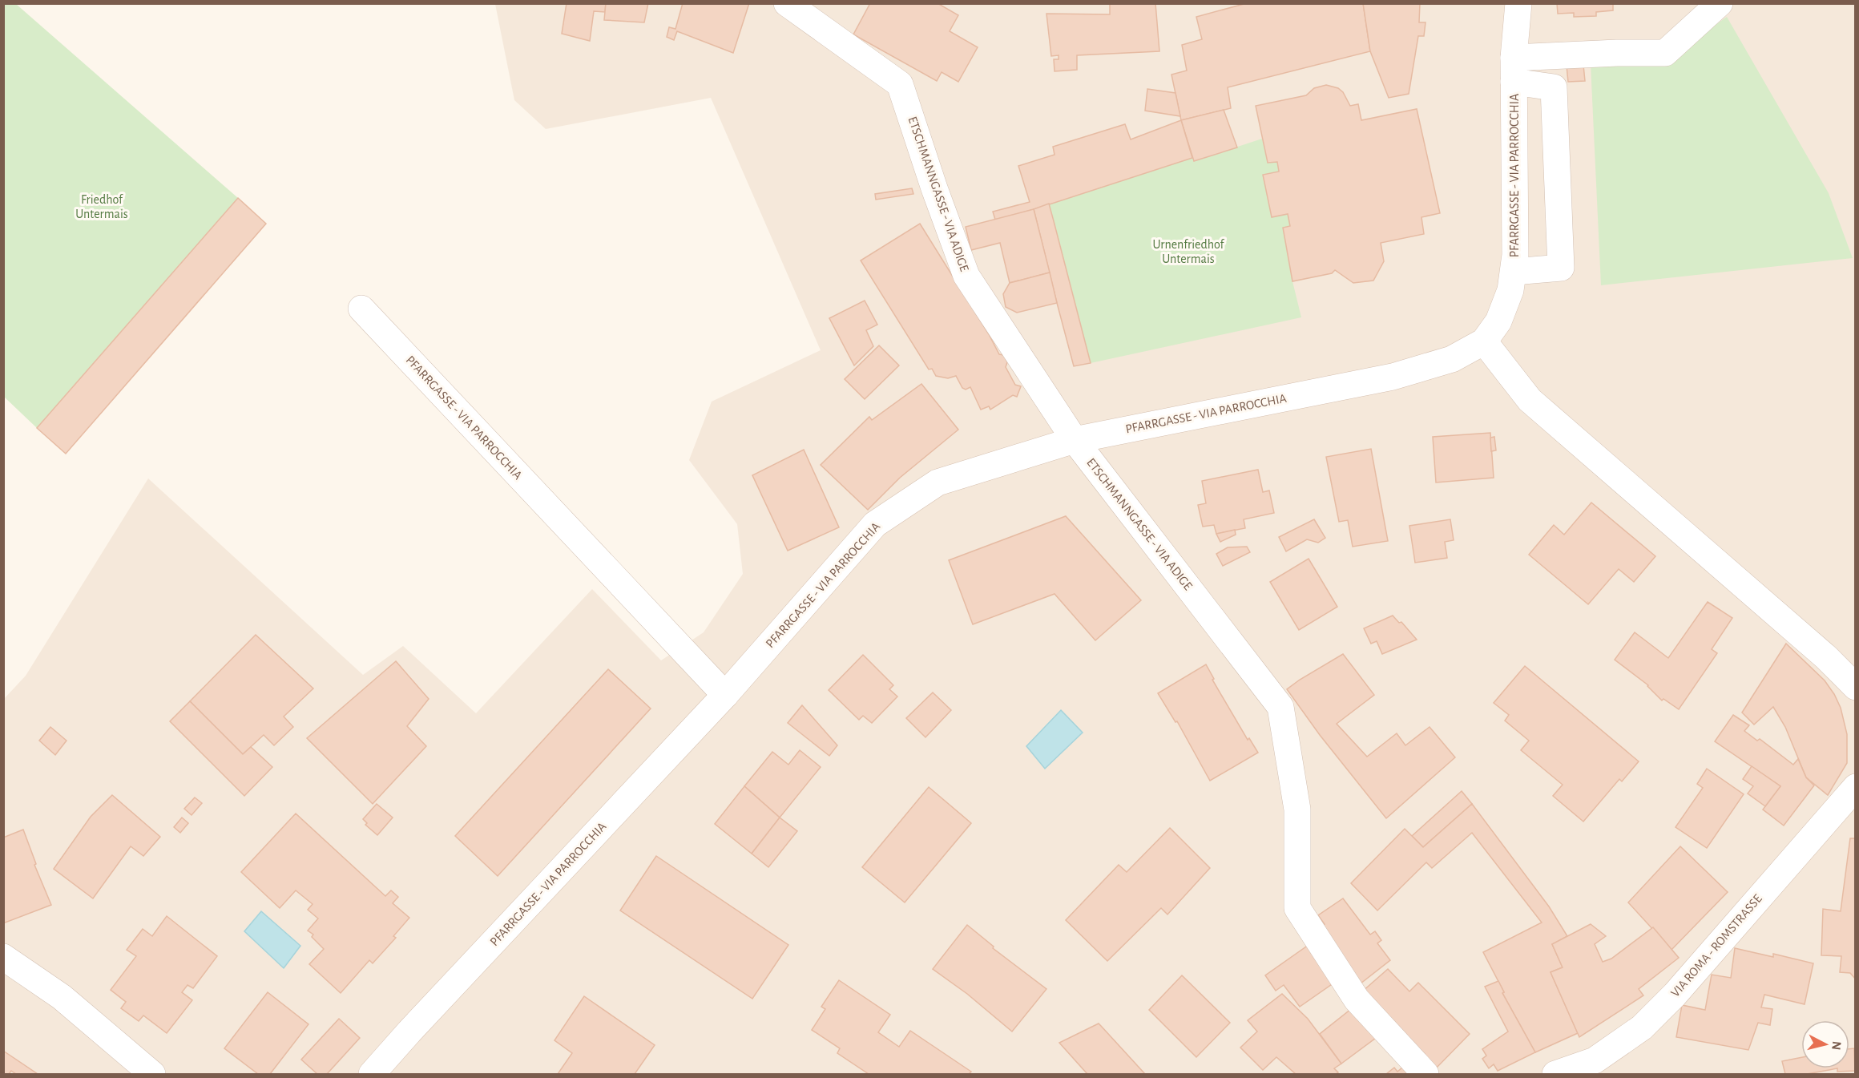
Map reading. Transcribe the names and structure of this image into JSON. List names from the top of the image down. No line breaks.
{"streets":{"street":["PFARRGASSE - VIA PARROCCHIA","ETSCHMANNGASSE - VIA ADIGE","VIA ROMA - ROMSTRASSE"]},"crossings":[["PFARRGASSE - VIA PARROCCHIA","ETSCHMANNGASSE - VIA ADIGE"]],"parks":["Friedhof Untermais","Urnenfriedhof Untermais"],"north":"right"}
